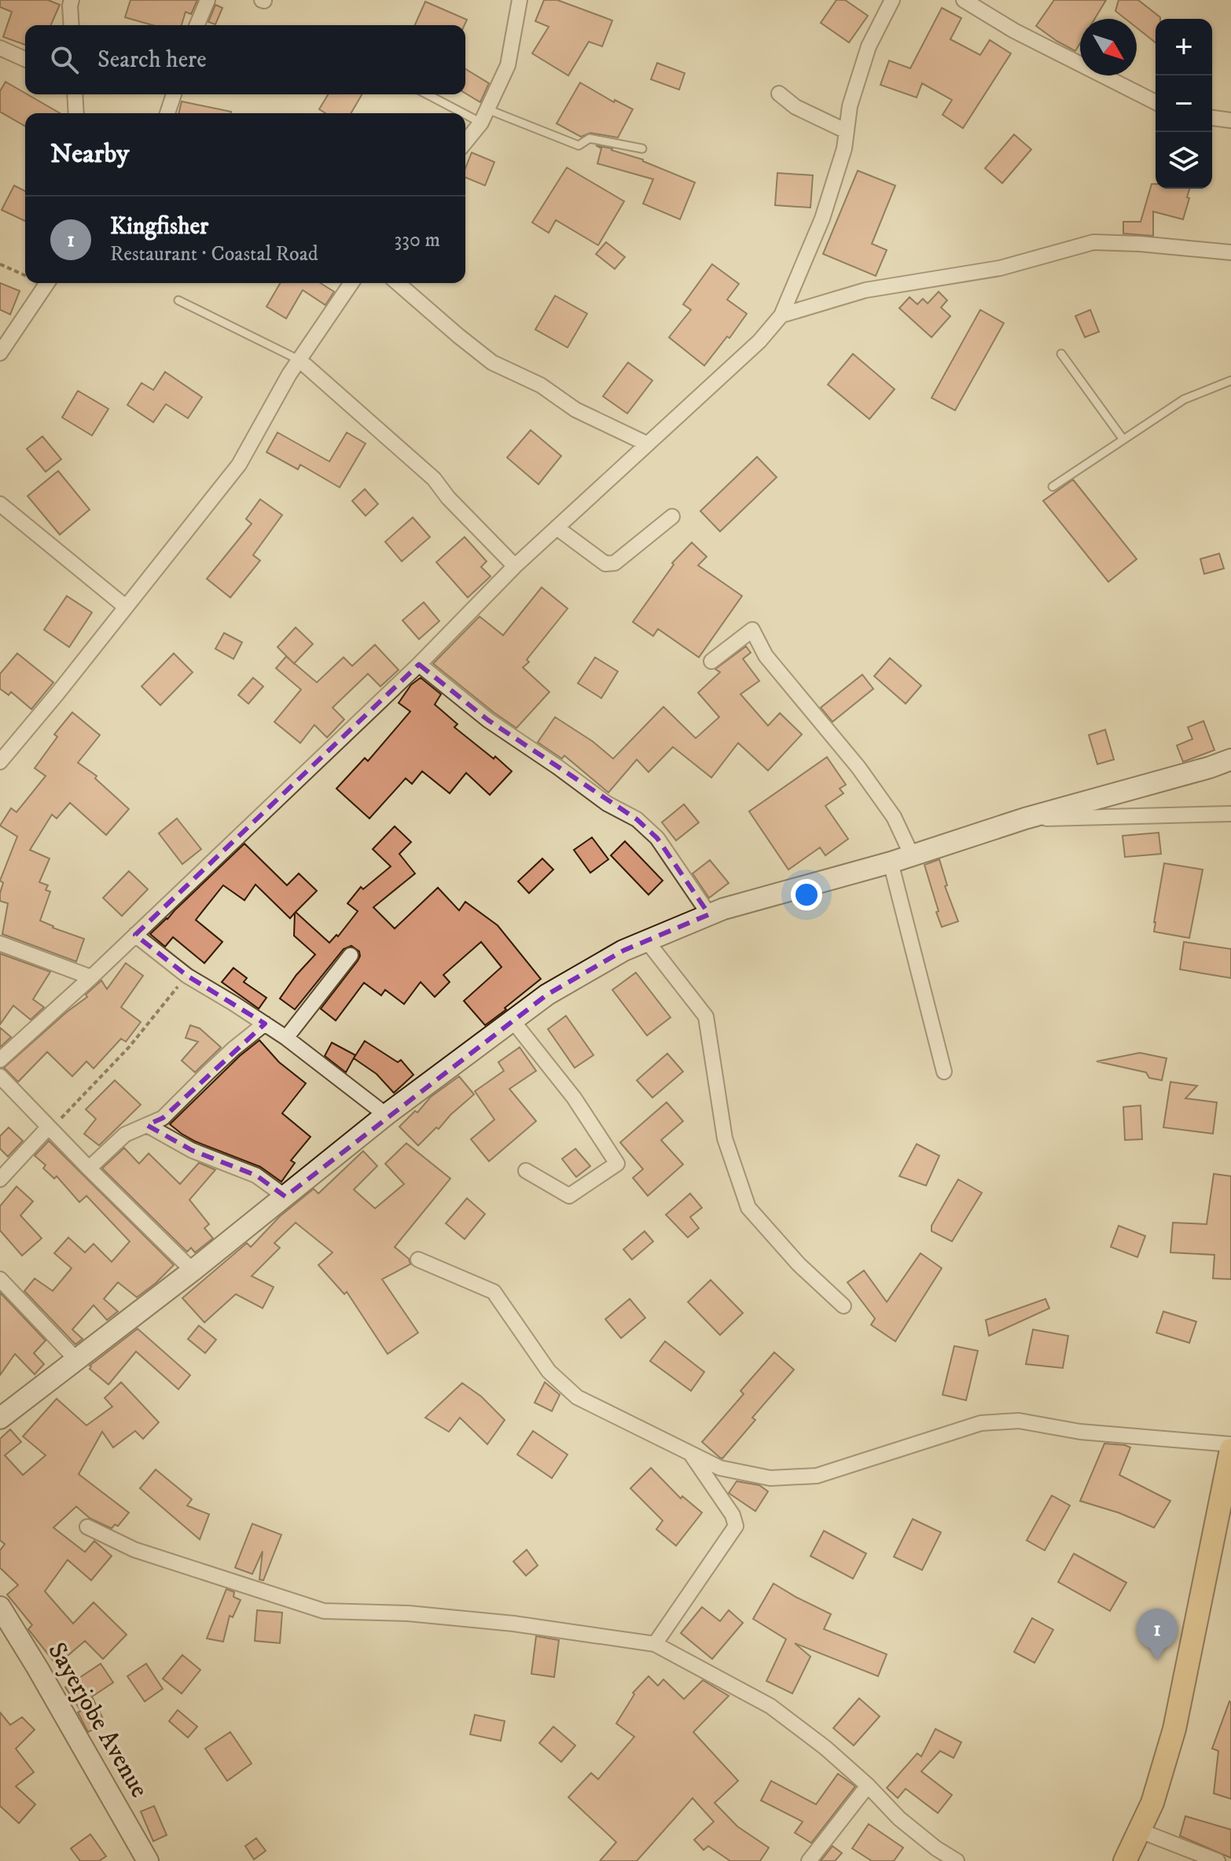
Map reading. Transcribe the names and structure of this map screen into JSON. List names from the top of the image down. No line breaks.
{"streets":{"street":["Sayerjobe Avenue"]},"north":"bottom right","page":{"map_buttons":["+","−"],"search":"Search here","heading":"Nearby","list":[{"mark":"1","name":"Kingfisher","note":"Restaurant · Coastal Road","value":"330 m"}],"pins":"1"}}
